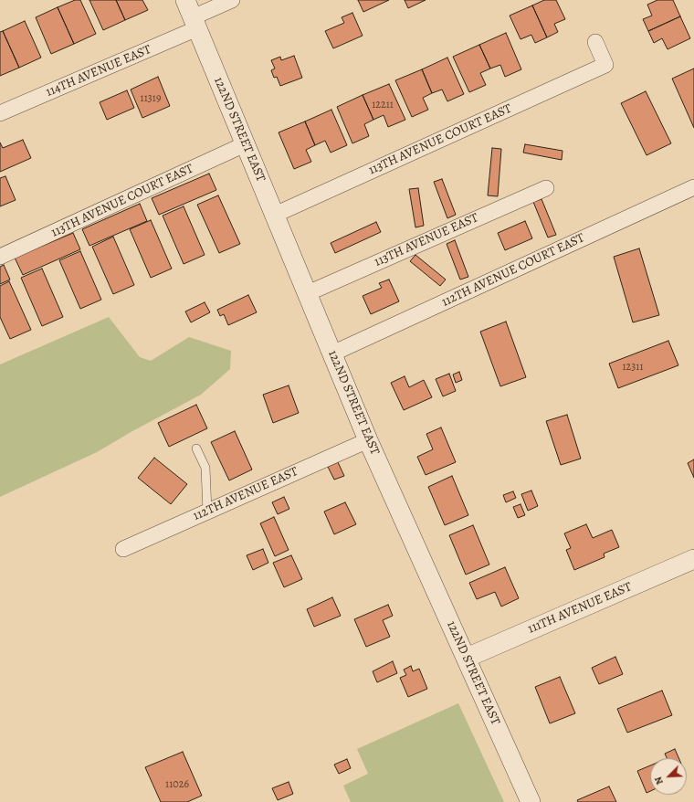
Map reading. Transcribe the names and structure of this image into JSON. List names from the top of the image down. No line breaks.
{"streets":{"street":["114TH AVENUE EAST","122ND STREET EAST","113TH AVENUE COURT EAST","113TH AVENUE EAST","112TH AVENUE COURT EAST","112TH AVENUE EAST","111TH AVENUE EAST"]},"crossings":[["114TH AVENUE EAST","122ND STREET EAST"],["122ND STREET EAST","113TH AVENUE COURT EAST"],["122ND STREET EAST","113TH AVENUE EAST"],["122ND STREET EAST","112TH AVENUE COURT EAST"],["122ND STREET EAST","112TH AVENUE EAST"],["122ND STREET EAST","111TH AVENUE EAST"]],"house_numbers":["11319","12211","12311","11026"],"north":"bottom left"}
